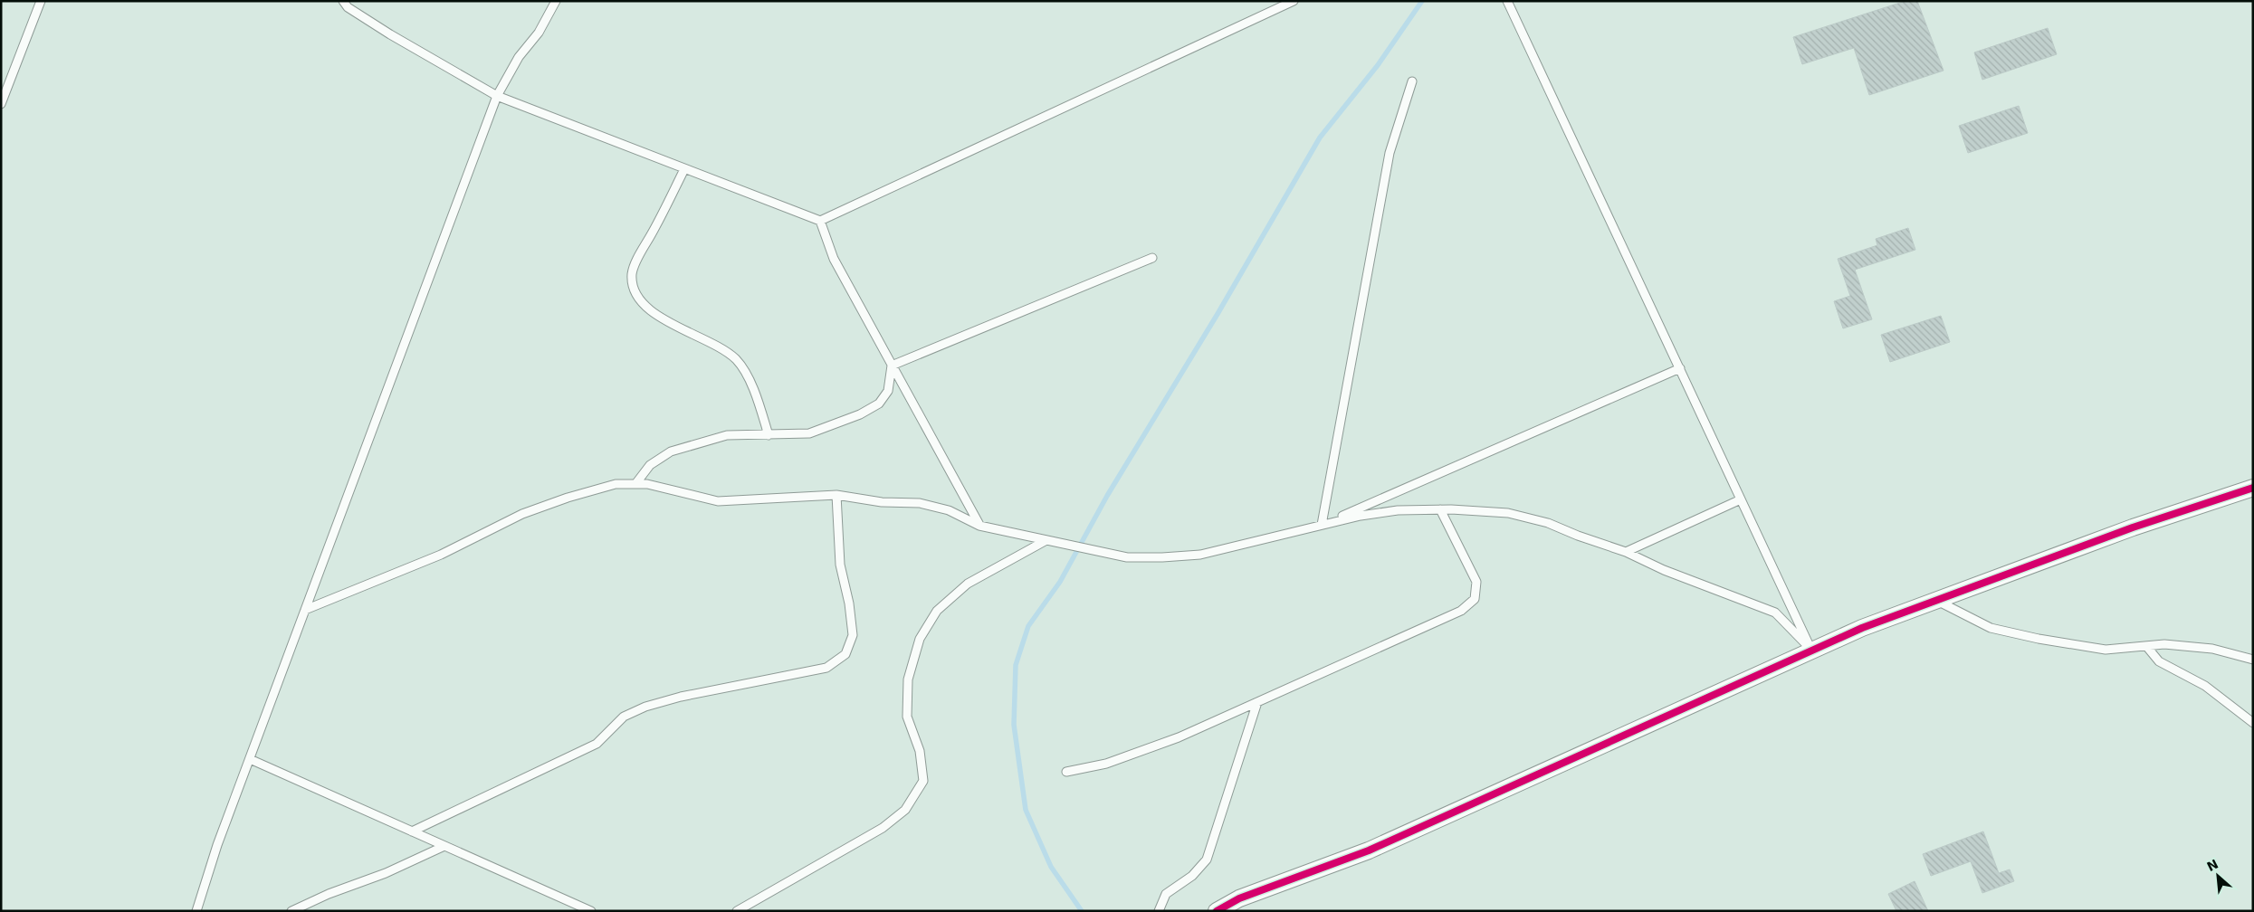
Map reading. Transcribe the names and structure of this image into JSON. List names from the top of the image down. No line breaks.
{"north":"top left"}
